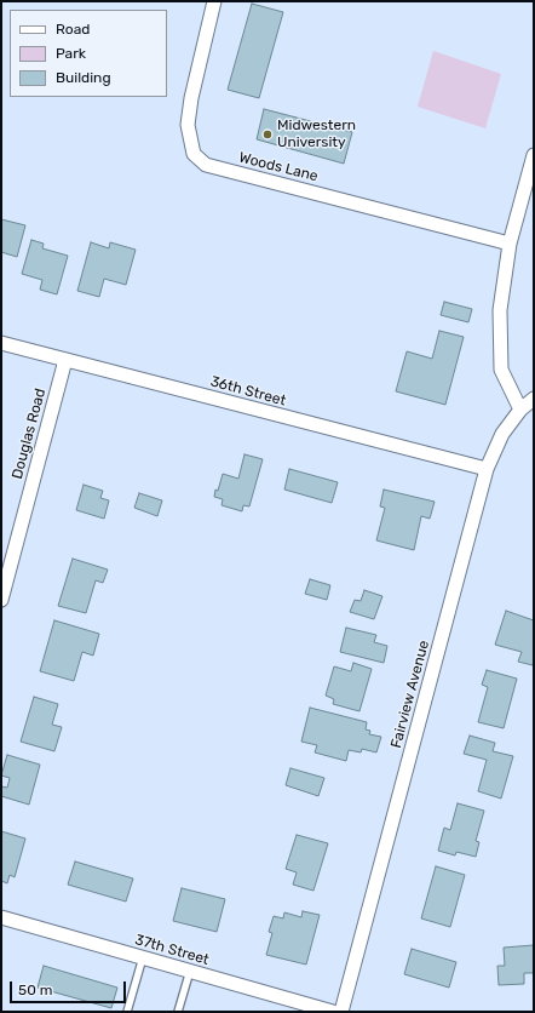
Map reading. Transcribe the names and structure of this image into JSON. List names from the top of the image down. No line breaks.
{"streets":{"street":["Woods Lane","36th Street","Douglas Road","Fairview Avenue","37th Street"]},"crossings":[["36th Street","Douglas Road"],["36th Street","Fairview Avenue"]],"places":["Midwestern University"],"legend":["Road","Park","Building"],"scale_bar":"50 m"}
